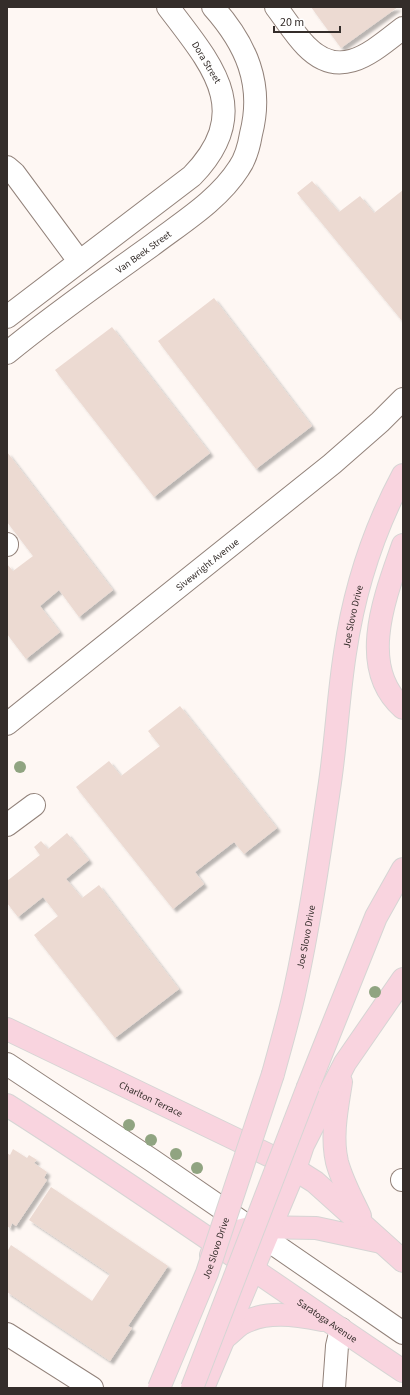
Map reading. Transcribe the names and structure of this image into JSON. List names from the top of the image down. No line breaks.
{"streets":{"main road":["Joe Slovo Drive","Charlton Terrace","Saratoga Avenue"],"street":["Dora Street","Van Beek Street","Sivewright Avenue"]},"scale_bar":"20 m"}
